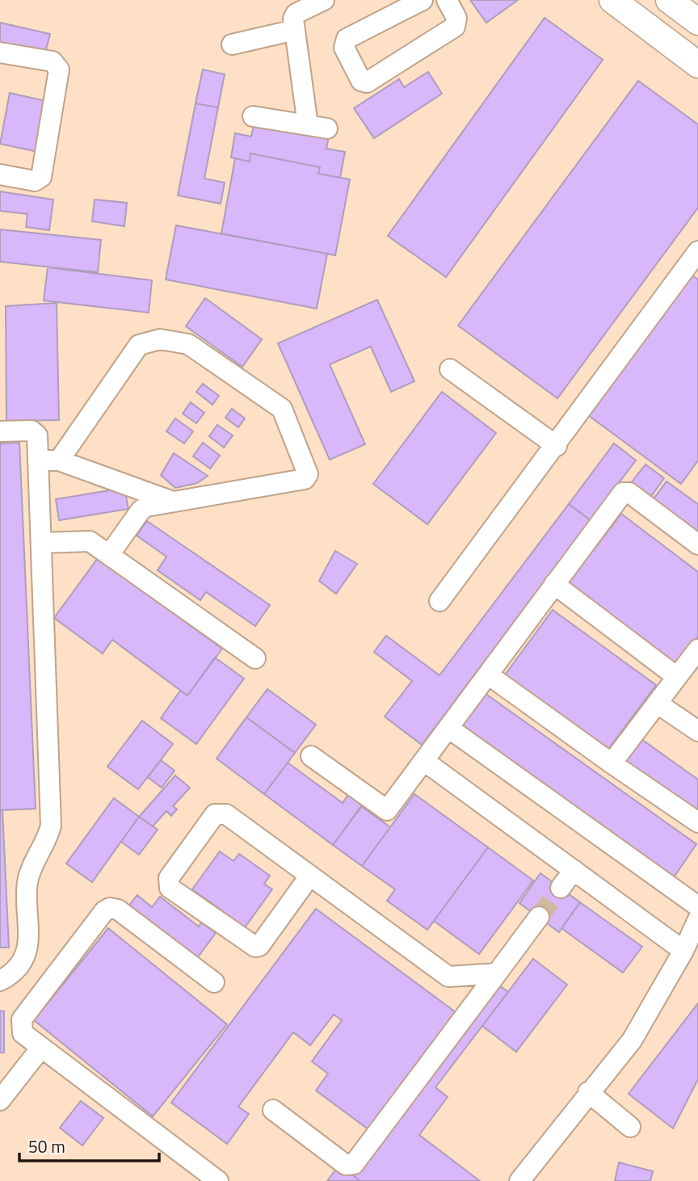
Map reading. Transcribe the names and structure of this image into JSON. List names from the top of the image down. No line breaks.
{"scale_bar":"50 m"}
